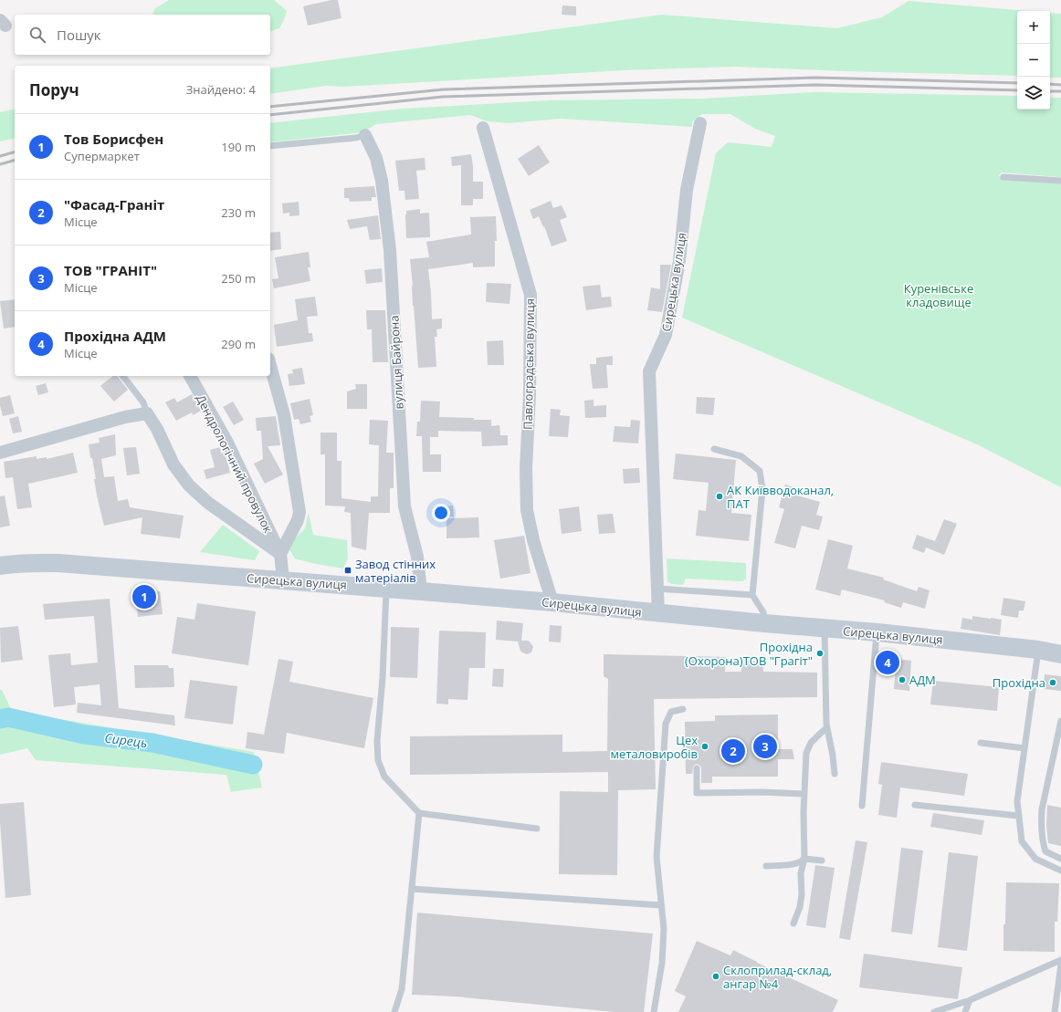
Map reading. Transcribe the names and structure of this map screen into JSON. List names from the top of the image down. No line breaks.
{"streets":{"main road":["Сирецька вулиця"],"street":["вулиця Байрона","Павлоградська вулиця","Дендрологічний провулок"]},"crossings":[["Сирецька вулиця","вулиця Байрона"],["Сирецька вулиця","Павлоградська вулиця"]],"water":["Сирець"],"parks":["Куренівське кладовище"],"places":{"other":["АК Київводоканал, ПАТ","Прохідна (Охорона)ТОВ \"Грагіт\"","АДМ","Прохідна","Цех металовиробів","Склоприлад-склад, ангар №4"],"transit":["Завод стінних матеріалів"]},"page":{"map_buttons":["+","−"],"search":"Пошук","heading":["Поруч","Знайдено: 4"],"list":[{"mark":"1","name":"Тов Борисфен","note":"Супермаркет","value":"190 m"},{"mark":"2","name":"\"Фасад-Граніт","note":"Місце","value":"230 m"},{"mark":"3","name":"ТОВ \"ГРАНІТ\"","note":"Місце","value":"250 m"},{"mark":"4","name":"Прохідна АДМ","note":"Місце","value":"290 m"}],"pins":["1","4","3","2"]}}
